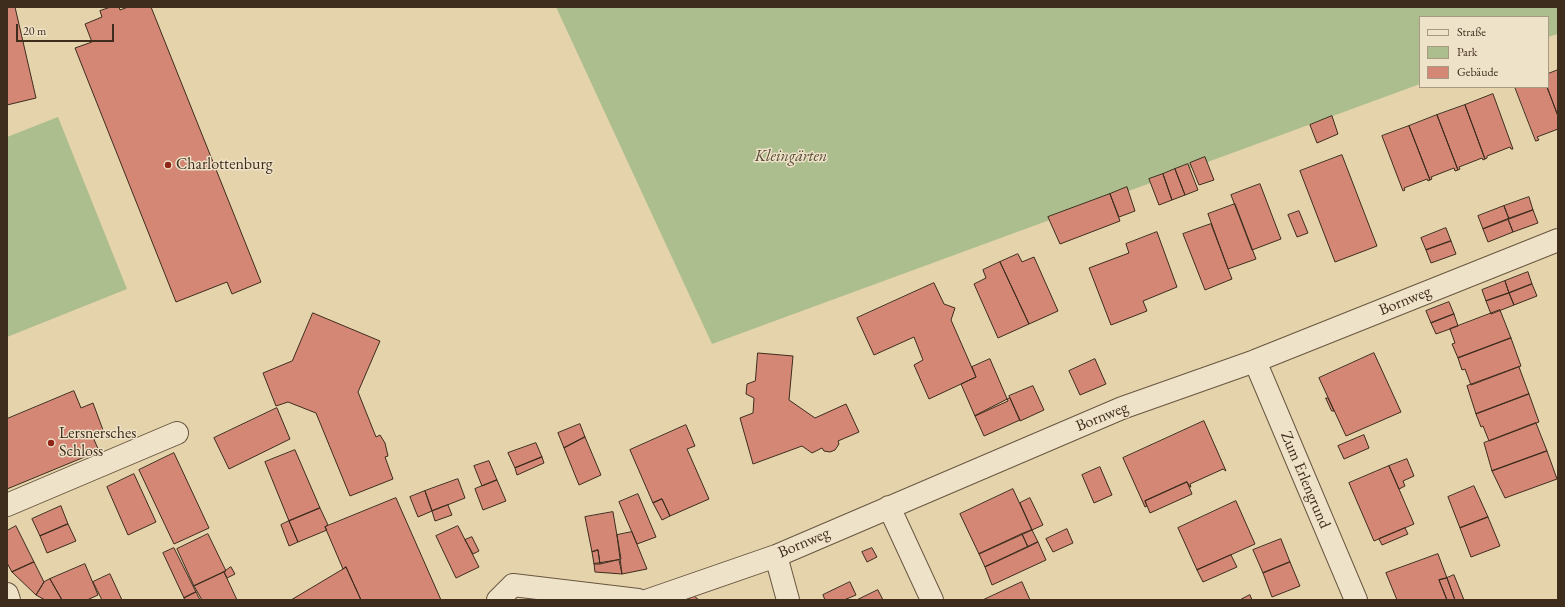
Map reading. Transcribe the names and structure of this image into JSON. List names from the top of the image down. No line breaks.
{"streets":{"street":["Bornweg","Zum Erlengrund"]},"crossings":[["Bornweg","Zum Erlengrund"]],"parks":["Kleingärten"],"places":["Charlottenburg","Lersnersches Schloss"],"legend":["Straße","Park","Gebäude"],"scale_bar":"20 m"}
